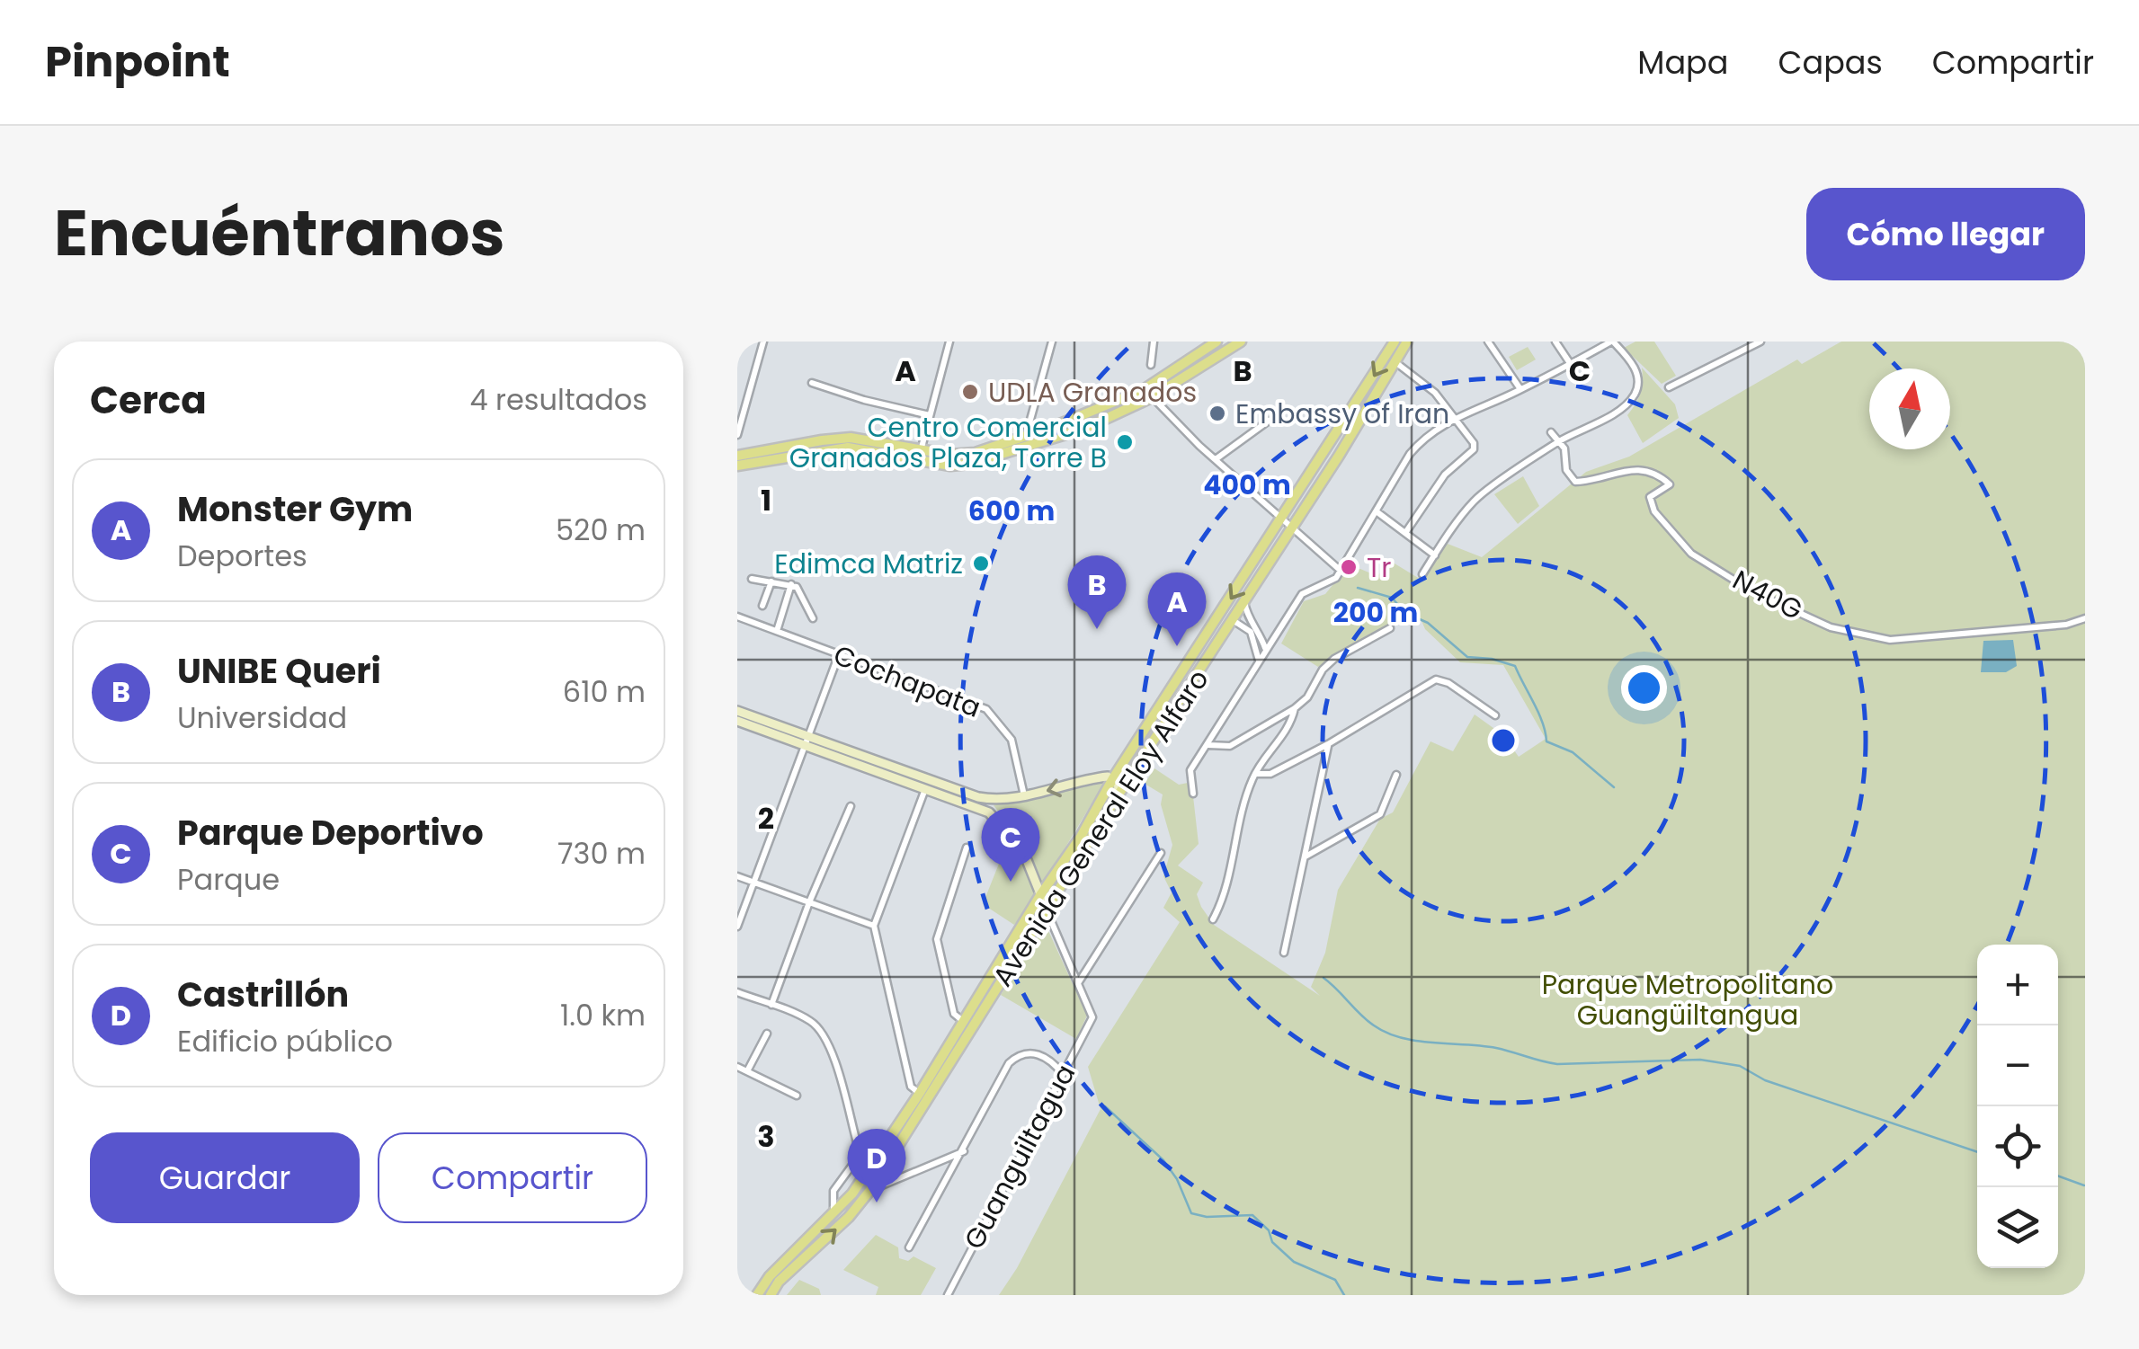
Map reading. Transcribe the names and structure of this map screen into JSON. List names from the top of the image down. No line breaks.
{"streets":{"main road":["Avenida General Eloy Alfaro"],"street":["N40G","Cochapata","Guanguiltagua"]},"parks":["Parque Metropolitano Guangüiltangua"],"places":["UDLA Granados","Embassy of Iran","Centro Comercial Granados Plaza, Torre B","Edimca Matriz","Tr"],"north":"top","page":{"header":"Pinpoint","nav":["Mapa","Capas","Compartir"],"title":"Encuéntranos","buttons":["Cómo llegar",["Guardar","Compartir"]],"heading":["Cerca","4 resultados"],"list":[{"mark":"A","name":"Monster Gym","note":"Deportes","value":"520 m"},{"mark":"B","name":"UNIBE Queri","note":"Universidad","value":"610 m"},{"mark":"C","name":"Parque Deportivo","note":"Parque","value":"730 m"},{"mark":"D","name":"Castrillón","note":"Edificio público","value":"1.0 km"}],"pins":["B","A","C","D"],"map_buttons":["+","−"]},"grid":{"columns":["A","B","C"],"rows":["1","2","3"]},"rings":["400 m","600 m","200 m"]}
